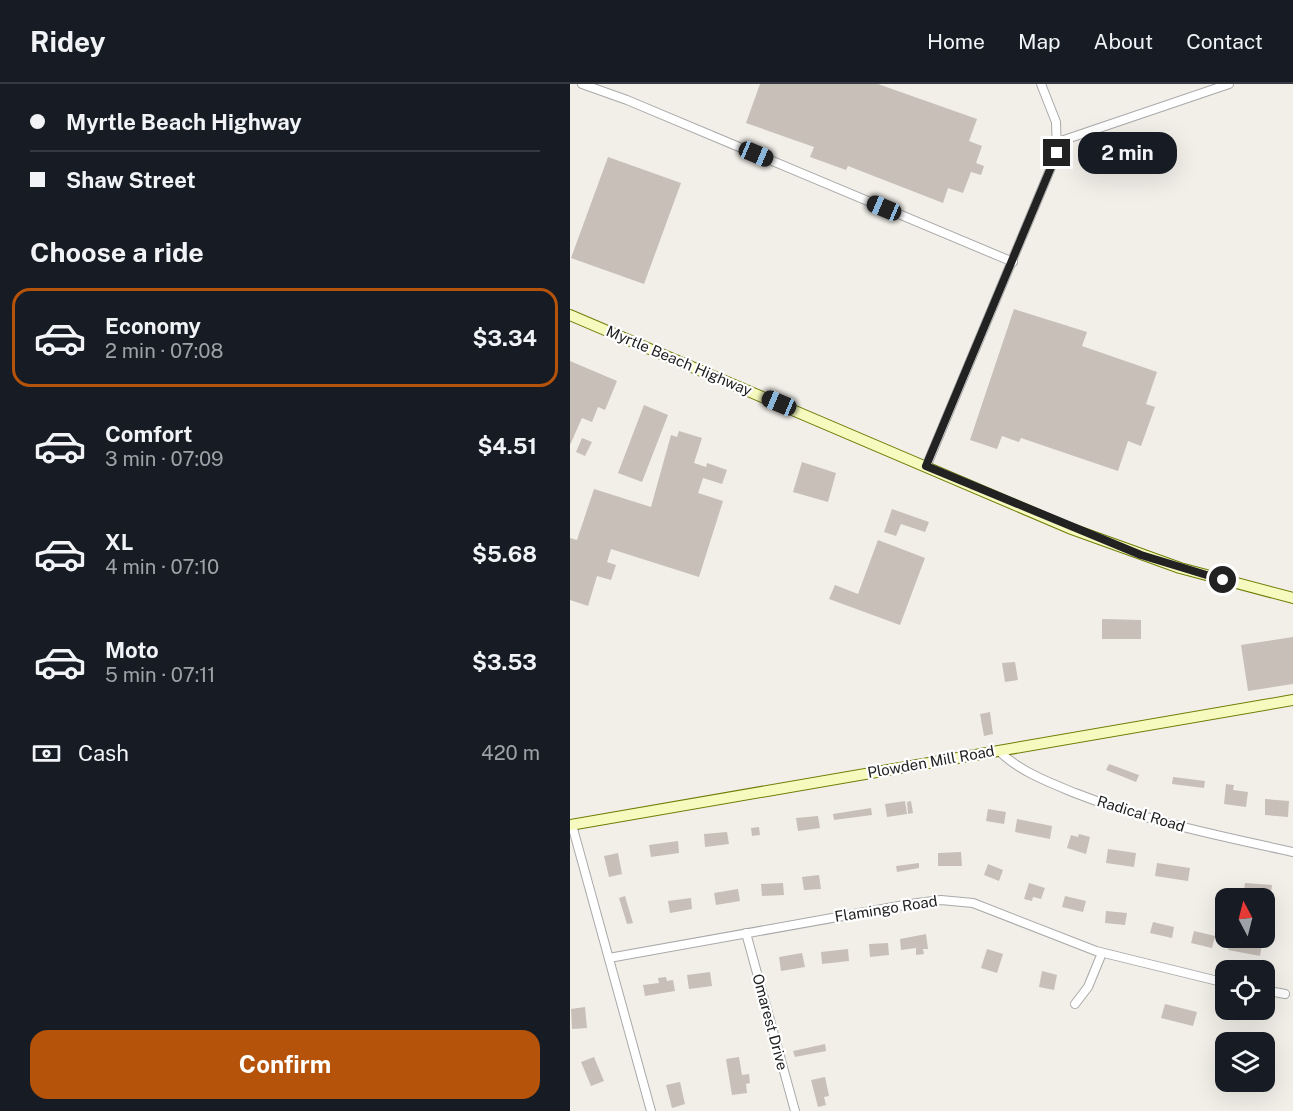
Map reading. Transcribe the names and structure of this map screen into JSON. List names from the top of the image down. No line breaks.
{"streets":{"main road":["Myrtle Beach Highway","Plowden Mill Road"],"street":["Radical Road","Flamingo Road","Omarest Drive"]},"crossings":[["Plowden Mill Road","Radical Road"],["Flamingo Road","Omarest Drive"]],"north":"top","page":{"header":"Ridey","nav":["Home","Map","About","Contact"],"banner":["Myrtle Beach Highway","Shaw Street"],"bubble":"2 min","heading":"Choose a ride","list":[{"name":"Economy","note":"2 min · 07:08","value":"$3.34"},{"name":"Comfort","note":"3 min · 07:09","value":"$4.51"},{"name":"XL","note":"4 min · 07:10","value":"$5.68"},{"name":"Moto","note":"5 min · 07:11","value":"$3.53"}],"pay":["Cash","420 m"],"buttons":"Confirm"}}
